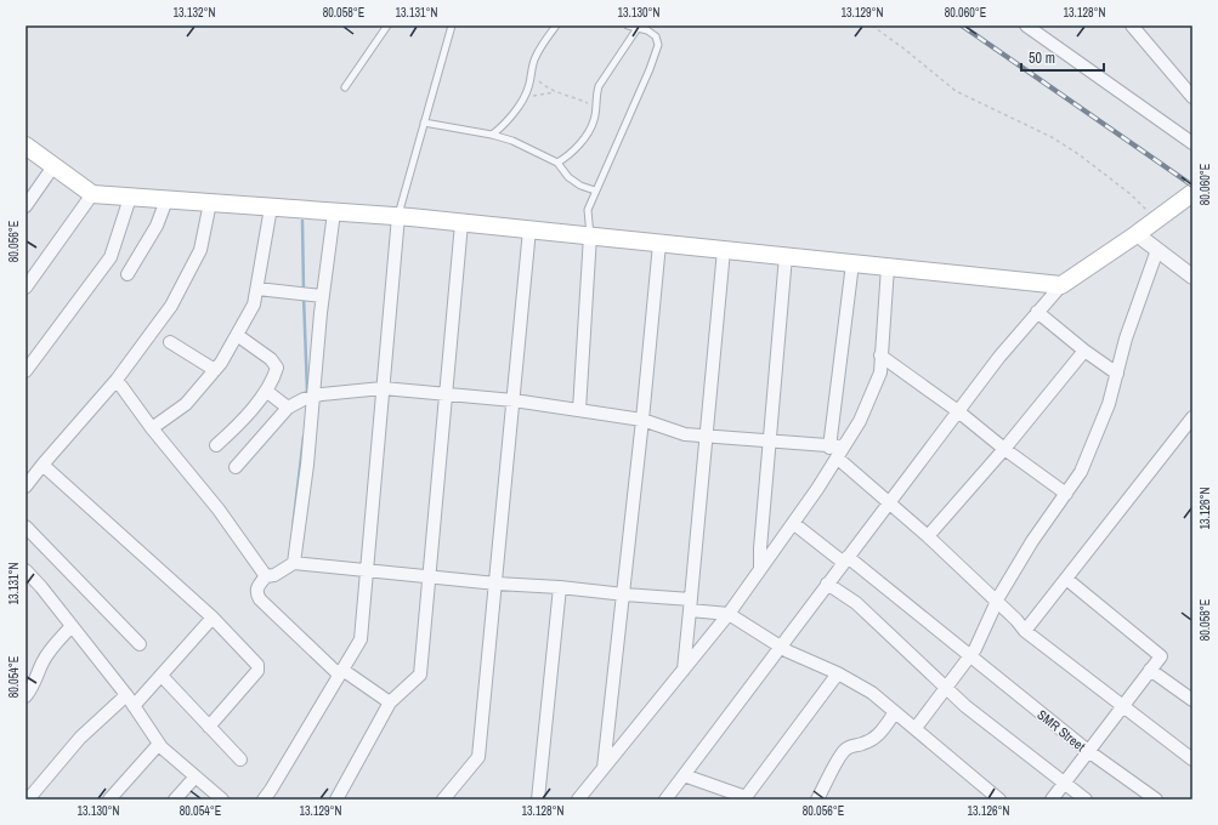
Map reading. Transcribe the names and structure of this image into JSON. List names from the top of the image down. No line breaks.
{"streets":{"street":["SMR Street"]},"scale_bar":"50 m","coordinates":["13.132°N","80.058°E","13.131°N","13.130°N","13.129°N","80.060°E","13.128°N","80.056°E","13.126°N","80.054°E"]}
